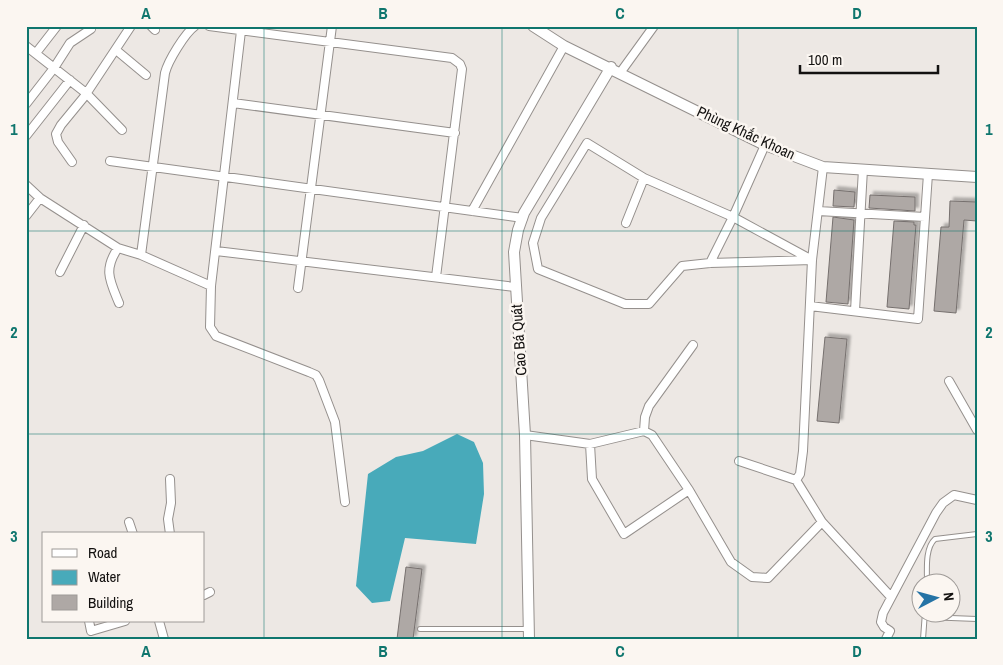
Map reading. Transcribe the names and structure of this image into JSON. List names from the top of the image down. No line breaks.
{"streets":{"street":["Phùng Khắc Khoan","Cao Bá Quát"]},"crossings":[["Phùng Khắc Khoan","Cao Bá Quát"]],"legend":["Road","Water","Building"],"scale_bar":"100 m","north":"right","grid":{"columns":["A","B","C","D"],"rows":["1","2","3"]}}
